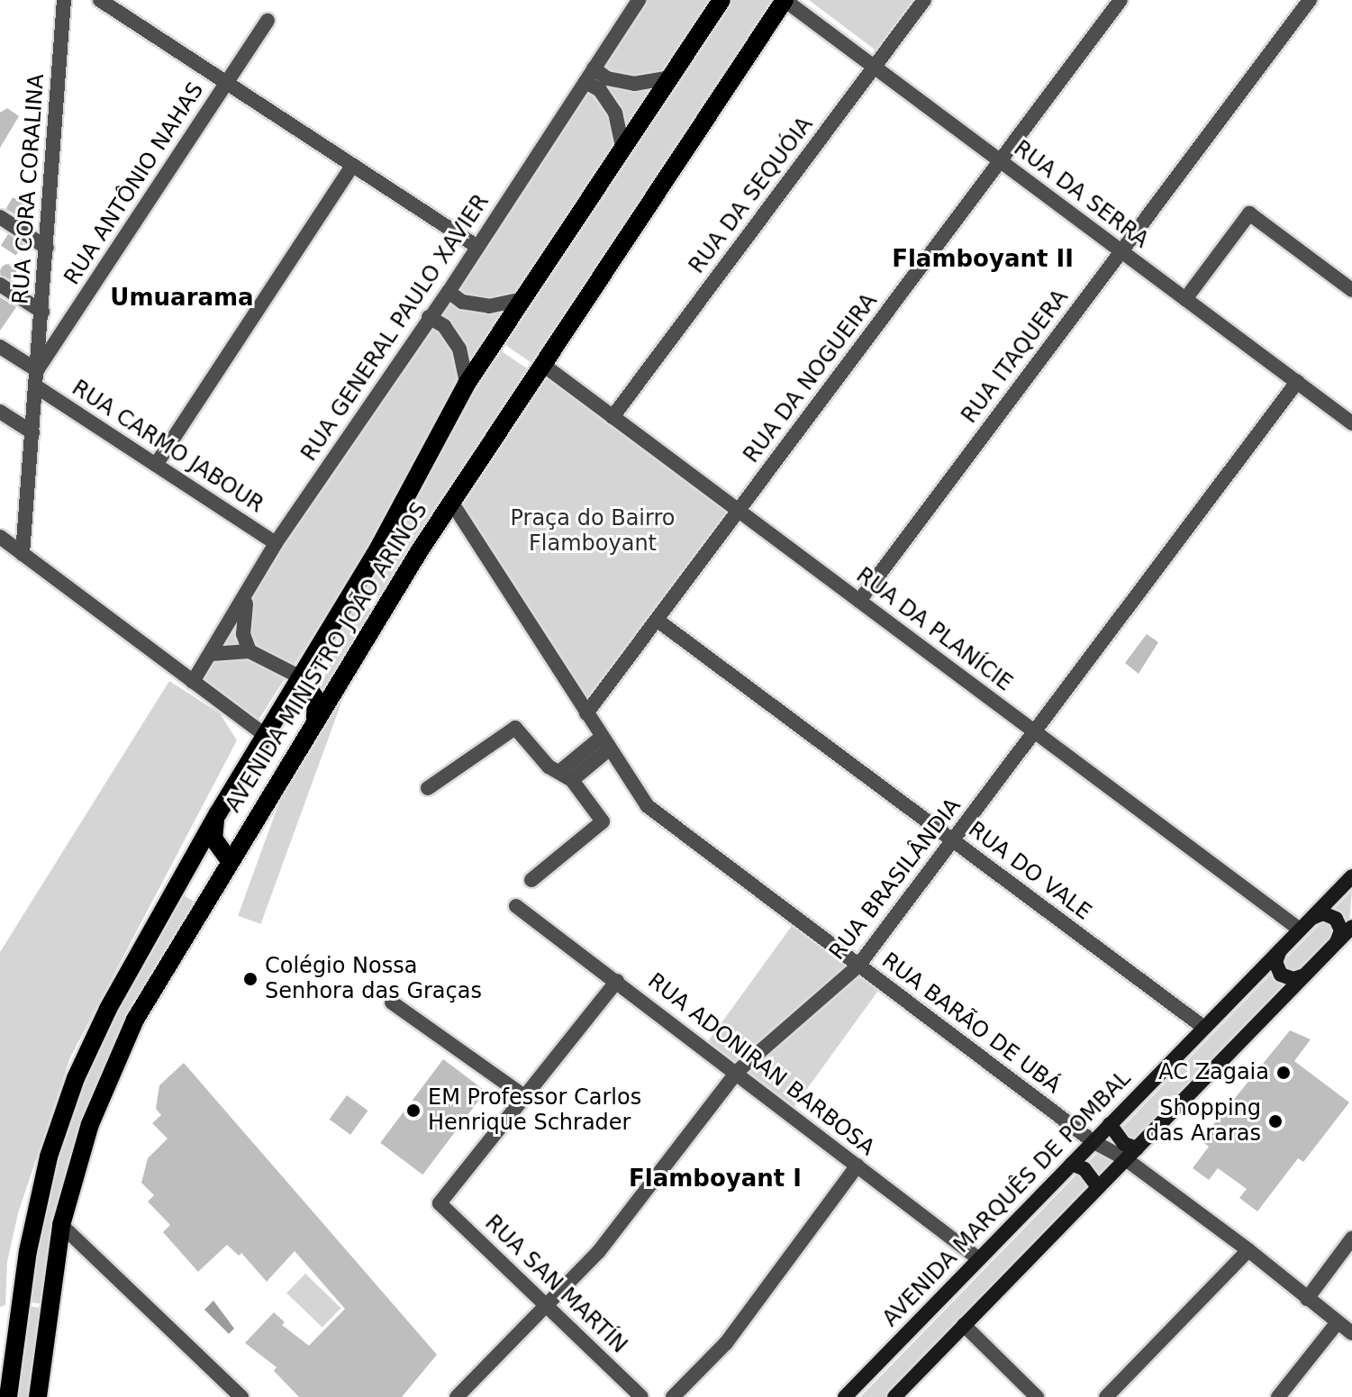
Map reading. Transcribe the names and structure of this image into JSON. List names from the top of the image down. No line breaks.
{"streets":{"main road":["AVENIDA MINISTRO JOÃO ARINOS","AVENIDA MARQUÊS DE POMBAL"],"street":["RUA ANTÔNIO NAHAS","RUA CORA CORALINA","RUA DA SERRA","RUA DA SEQUÓIA","RUA GENERAL PAULO XAVIER","RUA ITAQUERA","RUA DA NOGUEIRA","RUA CARMO JABOUR","RUA DA PLANÍCIE","RUA DO VALE","RUA BRASILÂNDIA","RUA BARÃO DE UBÁ","RUA ADONIRAN BARBOSA","RUA SAN MARTÍN"]},"crossings":[["RUA ANTÔNIO NAHAS","RUA CORA CORALINA"],["RUA CORA CORALINA","RUA CARMO JABOUR"],["RUA DA SERRA","RUA DA SEQUÓIA"],["RUA DA SERRA","RUA ITAQUERA"],["RUA DA SERRA","RUA DA NOGUEIRA"],["RUA DA SERRA","AVENIDA MINISTRO JOÃO ARINOS"],["RUA DA SERRA","RUA BRASILÂNDIA"],["RUA DA SEQUÓIA","RUA DA PLANÍCIE"],["RUA GENERAL PAULO XAVIER","RUA CARMO JABOUR"],["RUA ITAQUERA","RUA DA PLANÍCIE"],["RUA DA NOGUEIRA","RUA DA PLANÍCIE"],["RUA DA NOGUEIRA","RUA DO VALE"],["RUA DA NOGUEIRA","RUA BARÃO DE UBÁ"],["RUA DA PLANÍCIE","AVENIDA MINISTRO JOÃO ARINOS"],["RUA DA PLANÍCIE","RUA BRASILÂNDIA"],["RUA DA PLANÍCIE","AVENIDA MARQUÊS DE POMBAL"],["AVENIDA MINISTRO JOÃO ARINOS","RUA BARÃO DE UBÁ"],["RUA DO VALE","RUA BRASILÂNDIA"],["RUA DO VALE","AVENIDA MARQUÊS DE POMBAL"],["RUA BRASILÂNDIA","RUA BARÃO DE UBÁ"],["RUA BRASILÂNDIA","RUA ADONIRAN BARBOSA"],["RUA BRASILÂNDIA","RUA SAN MARTÍN"],["RUA BARÃO DE UBÁ","AVENIDA MARQUÊS DE POMBAL"],["RUA ADONIRAN BARBOSA","AVENIDA MARQUÊS DE POMBAL"]],"districts":["Flamboyant II","Umuarama","Flamboyant I"],"parks":["Praça do Bairro Flamboyant"],"places":["Colégio Nossa Senhora das Graças","AC Zagaia","EM Professor Carlos Henrique Schrader","Shopping das Araras"]}
